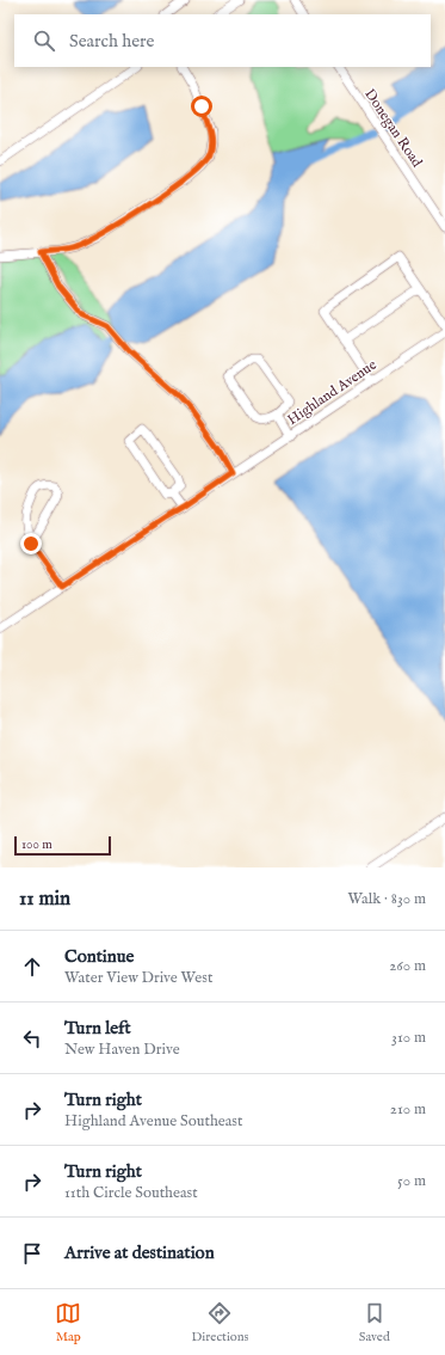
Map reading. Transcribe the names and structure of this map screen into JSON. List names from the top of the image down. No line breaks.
{"streets":{"street":["Donegan Road","Highland Avenue"]},"scale_bar":"100 m","page":{"search":"Search here","scale":"100 m","heading":["11 min","Walk · 830 m"],"list":[["Continue","Water View Drive West","260 m"],["Turn left","New Haven Drive","310 m"],["Turn right","Highland Avenue Southeast","210 m"],["Turn right","11th Circle Southeast","50 m"],"Arrive at destination"],"nav":["Map","Directions","Saved"]}}
